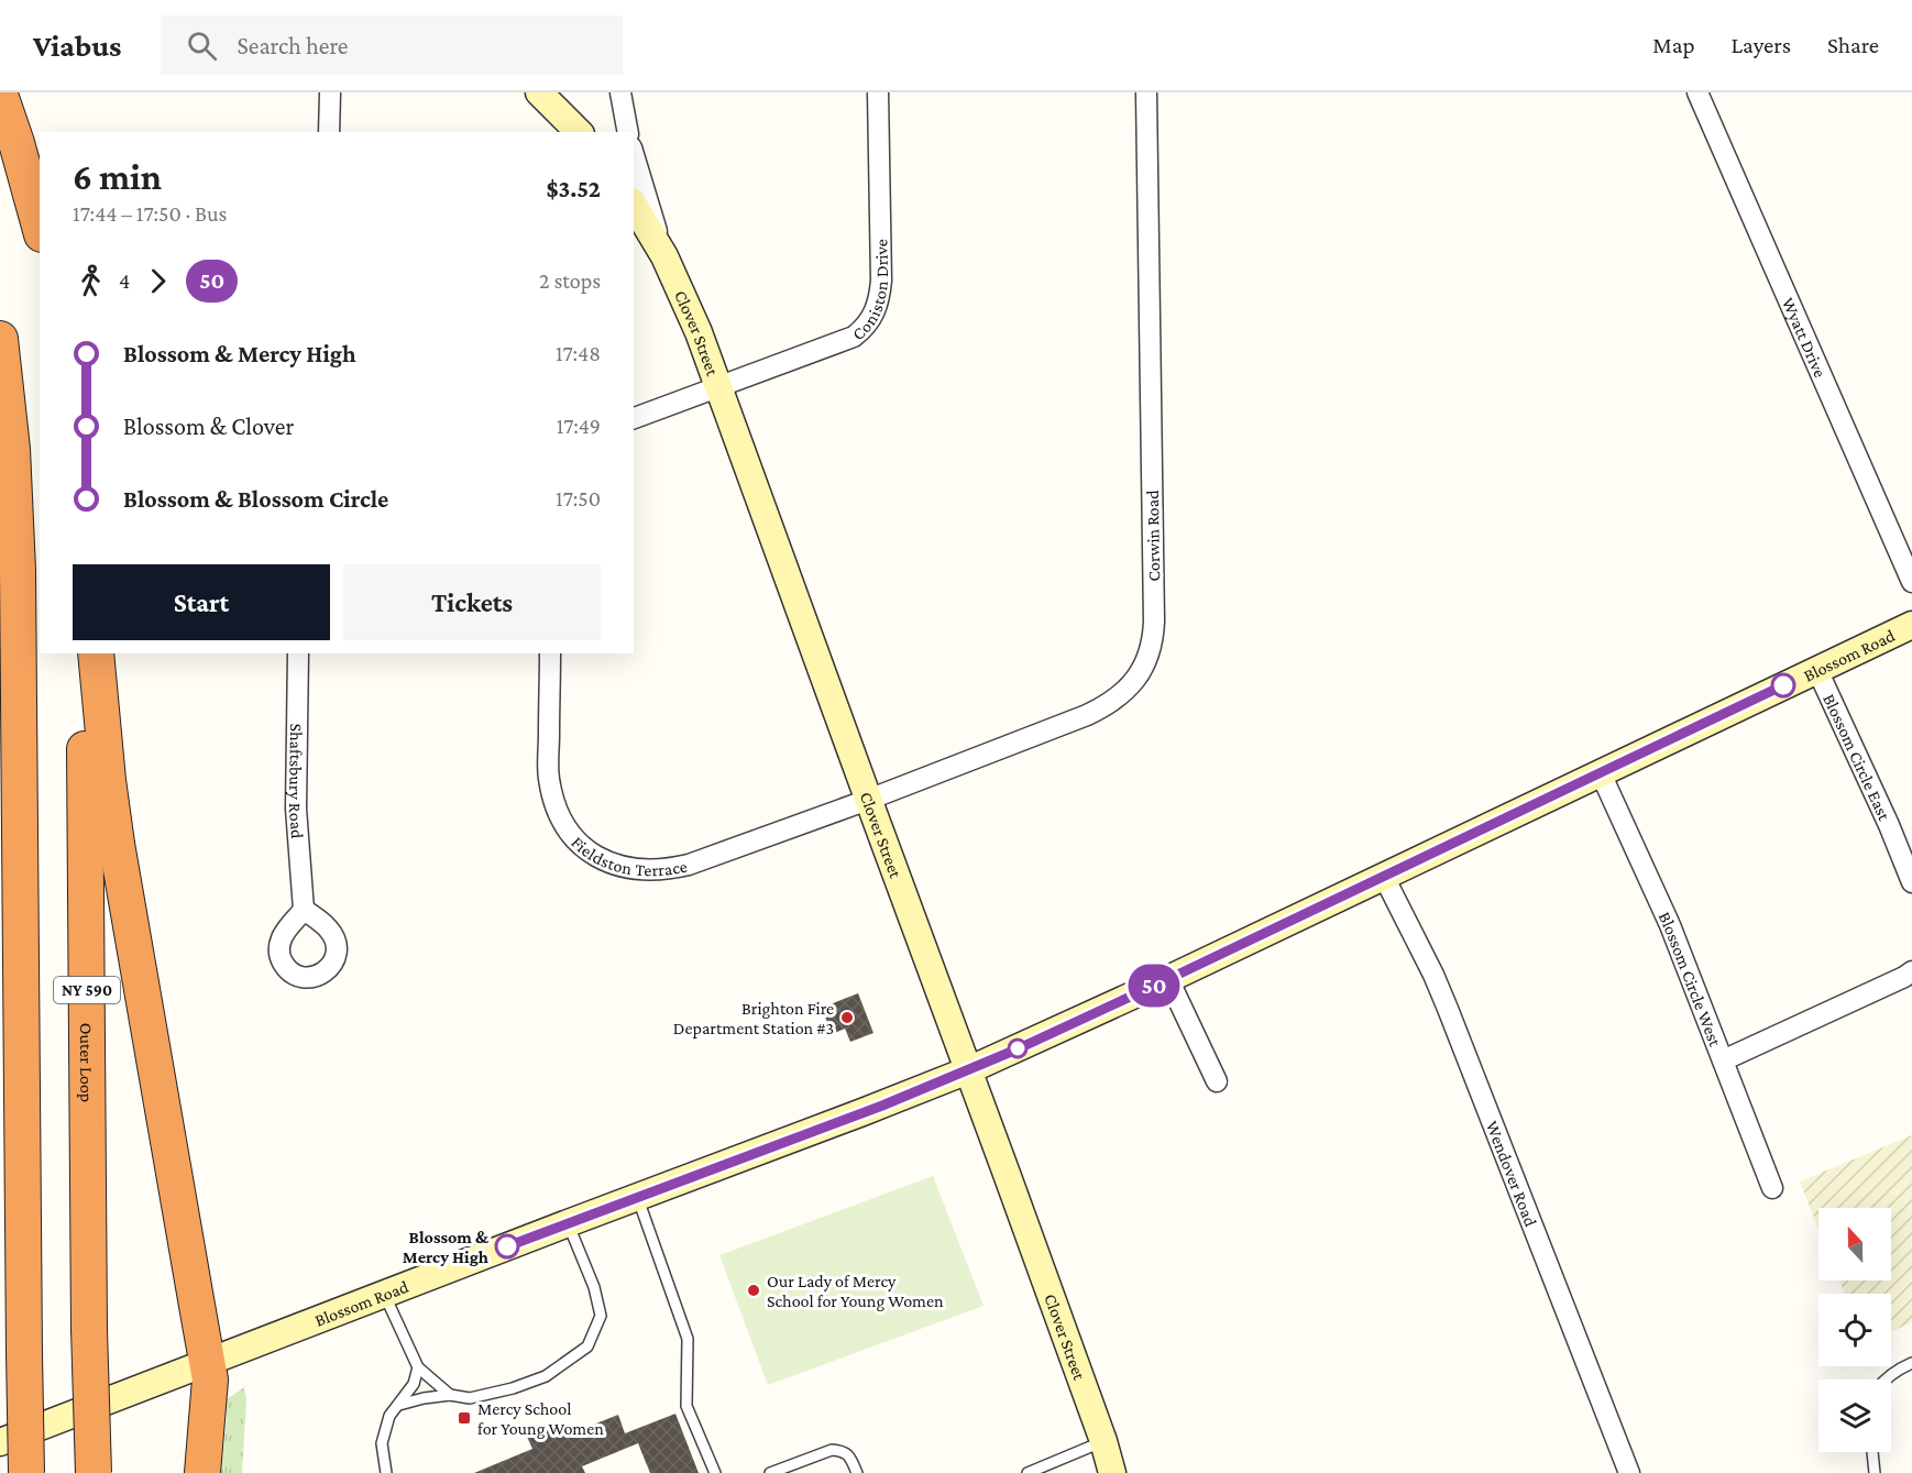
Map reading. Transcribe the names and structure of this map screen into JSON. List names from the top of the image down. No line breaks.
{"streets":{"highway":["NY 590","Outer Loop"],"street":["Coniston Drive","Clover Street","Wyatt Drive","Corwin Road","Blossom Road","Blossom Circle East","Shaftsbury Road","Fieldston Terrace","Blossom Circle West","Wendover Road"]},"crossings":[["Coniston Drive","Clover Street"],["Clover Street","Corwin Road"],["Clover Street","Blossom Road"],["Clover Street","Fieldston Terrace"],["Corwin Road","Fieldston Terrace"],["Blossom Road","Blossom Circle East"],["Blossom Road","Blossom Circle West"],["Blossom Road","Wendover Road"]],"places":{"other":["Brighton Fire Department Station #3","Blossom & Mercy High","Our Lady of Mercy School for Young Women"],"transit":["Mercy School for Young Women"]},"lines":["bus line 50"],"north":"top","page":{"header":"Viabus","search":"Search here","nav":["Map","Layers","Share"],"on_map":"50","heading":["6 min","17:44 – 17:50 · Bus","$3.52"],"legs":["4","50","2 stops"],"list":[{"name":"Blossom & Mercy High","value":"17:48"},{"name":"Blossom & Clover","value":"17:49"},{"name":"Blossom & Blossom Circle","value":"17:50"}],"buttons":["Start","Tickets"]}}
